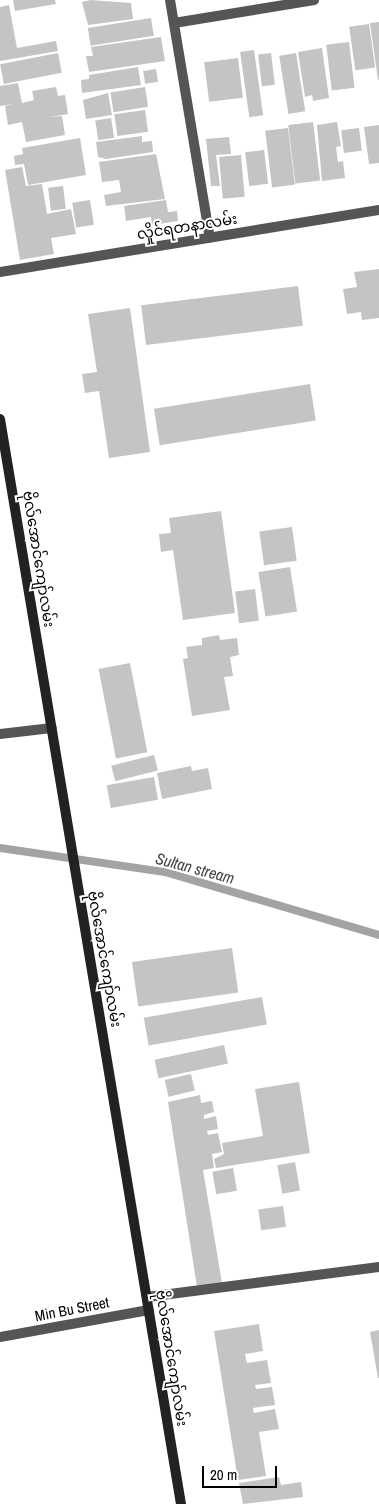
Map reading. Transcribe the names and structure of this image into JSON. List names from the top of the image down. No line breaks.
{"streets":{"street":["လှိုင်ရတနာလမ်း","ဗိုလ်အောင်ကျော်လမ်း","Min Bu Street"]},"crossings":[["ဗိုလ်အောင်ကျော်လမ်း","Min Bu Street"]],"water":["Sultan stream"],"scale_bar":"20 m"}
